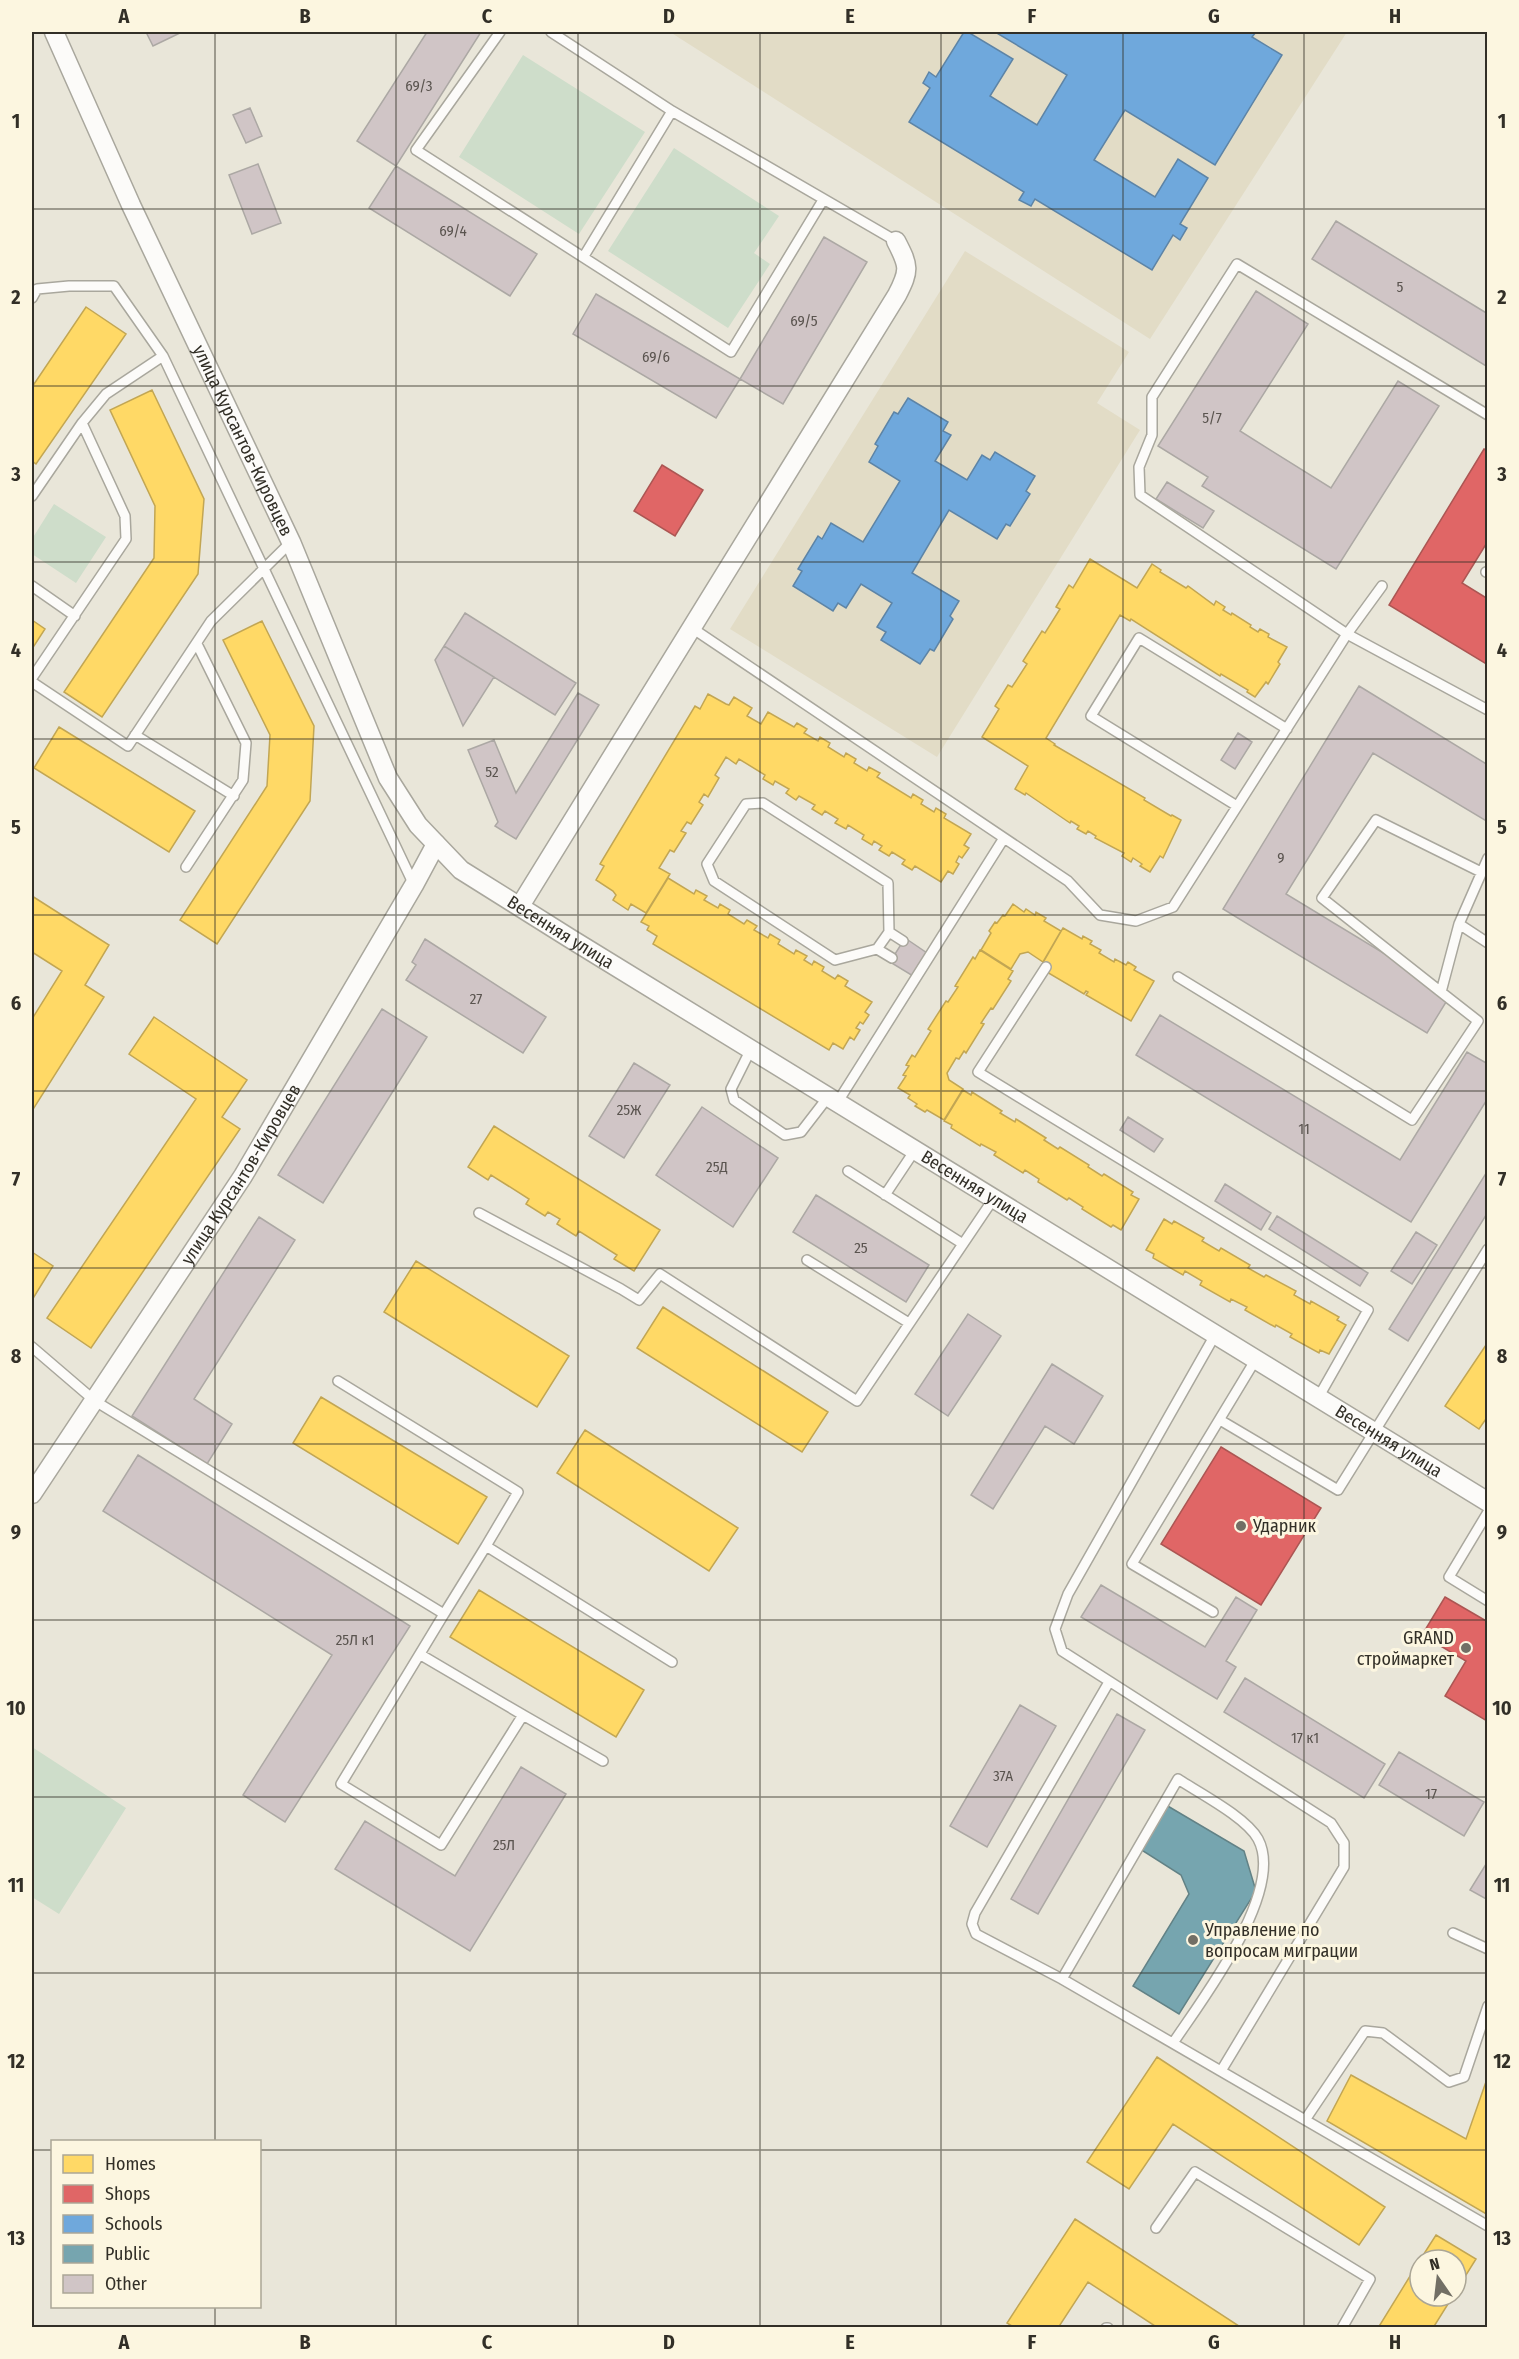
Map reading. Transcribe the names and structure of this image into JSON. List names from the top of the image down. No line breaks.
{"streets":{"street":["улица Курсантов-Кировцев","Весенняя улица"]},"crossings":[["улица Курсантов-Кировцев","Весенняя улица"]],"places":["Ударник","GRAND строймаркет","Управление по вопросам миграции"],"house_numbers":["69/3","69/4","5","69/5","69/6","5/7","52","9","27","25Ж","11","25Д","25","25Л к1","17 к1","37А","17","25Л"],"legend":["Homes","Shops","Schools","Public","Other"],"north":"top","grid":{"columns":["A","B","C","D","E","F","G","H"],"rows":["1","2","3","4","5","6","7","8","9","10","11","12","13"]}}
